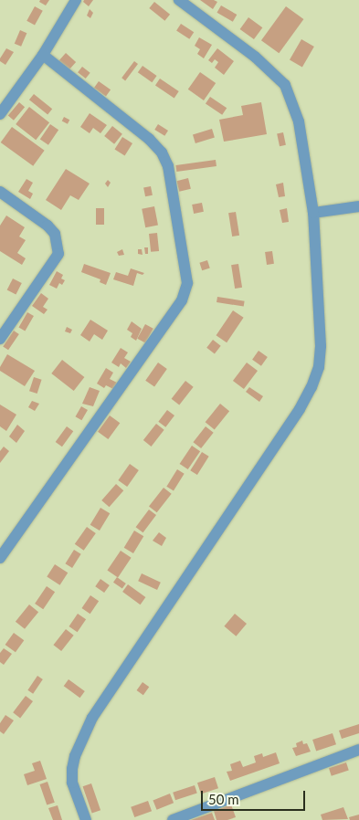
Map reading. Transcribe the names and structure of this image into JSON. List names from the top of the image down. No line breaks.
{"scale_bar":"50 m"}
